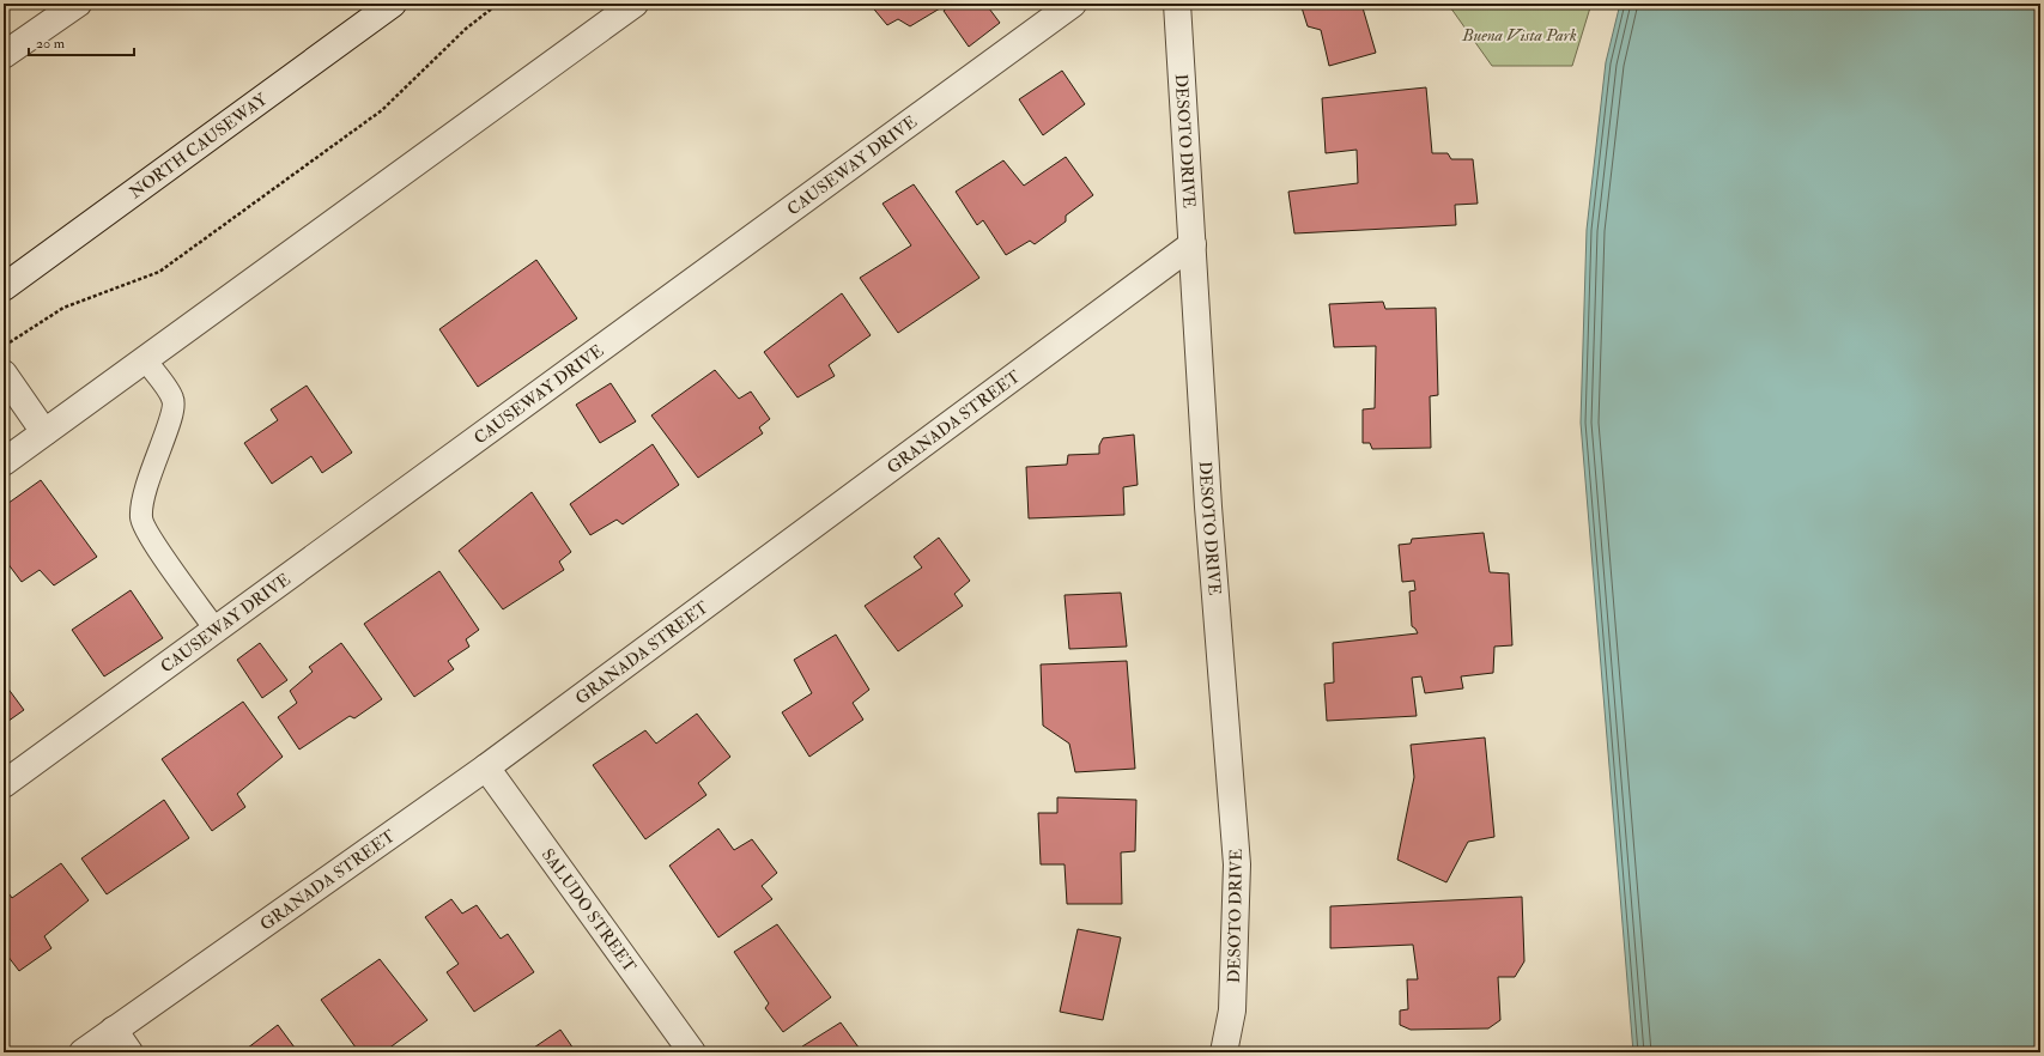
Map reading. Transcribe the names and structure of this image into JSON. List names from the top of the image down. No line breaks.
{"streets":{"street":["DESOTO DRIVE","NORTH CAUSEWAY","CAUSEWAY DRIVE","GRANADA STREET","SALUDO STREET"]},"crossings":[["DESOTO DRIVE","GRANADA STREET"],["GRANADA STREET","SALUDO STREET"]],"parks":["Buena Vista Park"],"scale_bar":"20 m"}
